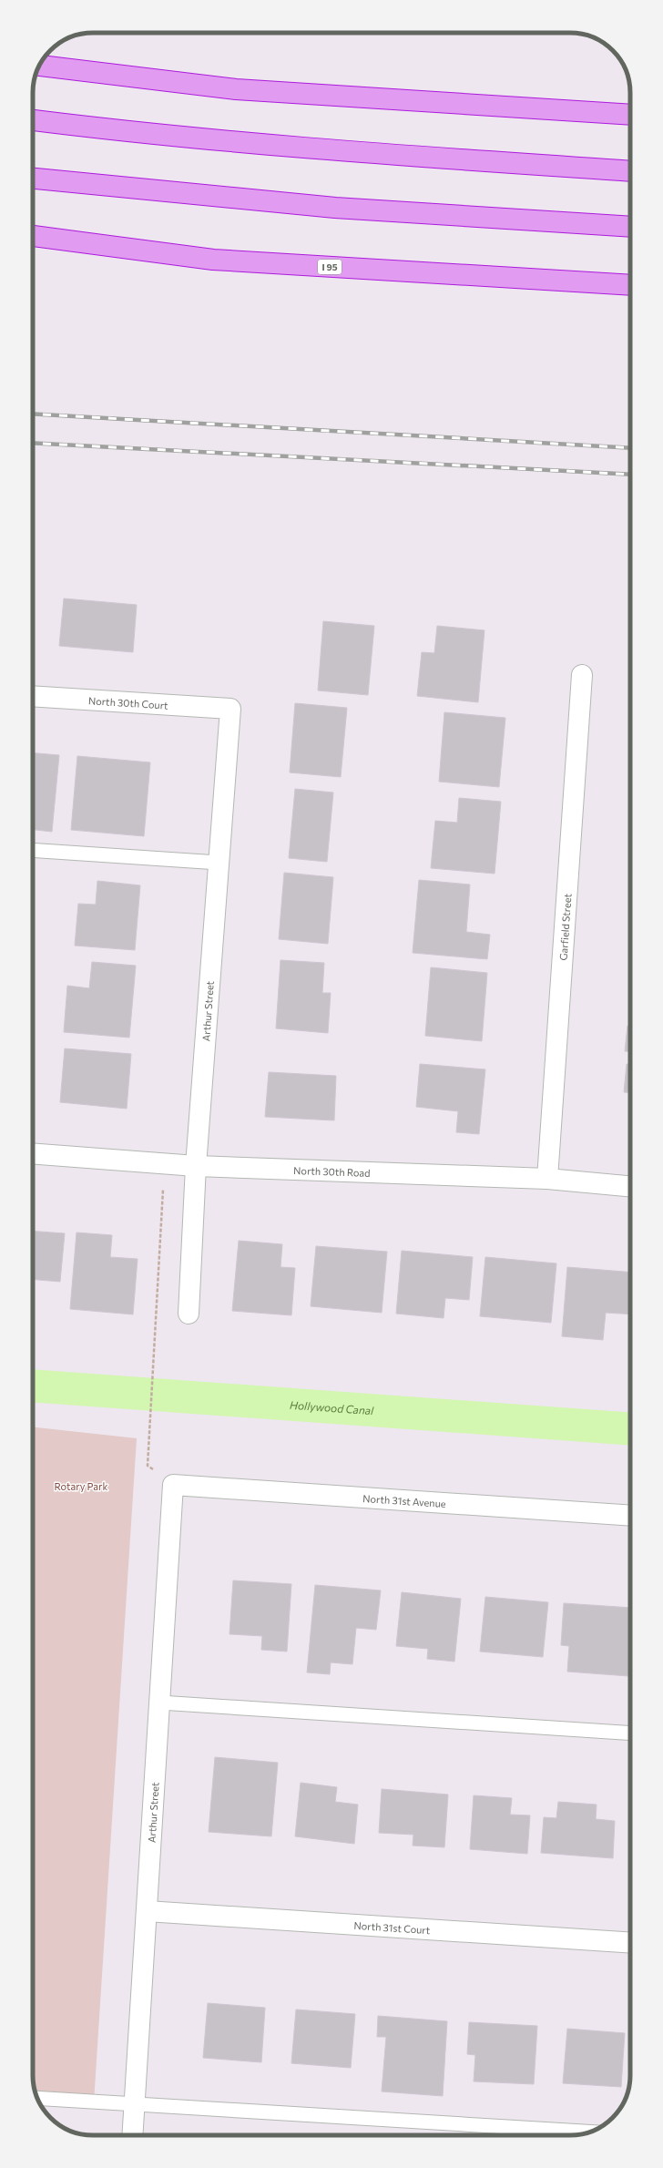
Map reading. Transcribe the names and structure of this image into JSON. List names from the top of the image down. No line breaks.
{"streets":{"highway":["I 95"],"street":["North 30th Court","Garfield Street","Arthur Street","North 30th Road","North 31st Avenue","North 31st Court"]},"crossings":[["North 30th Court","Arthur Street"],["Garfield Street","North 30th Road"],["Arthur Street","North 30th Road"],["Arthur Street","North 31st Avenue"],["Arthur Street","North 31st Court"]],"water":["Hollywood Canal"],"parks":["Rotary Park"]}
